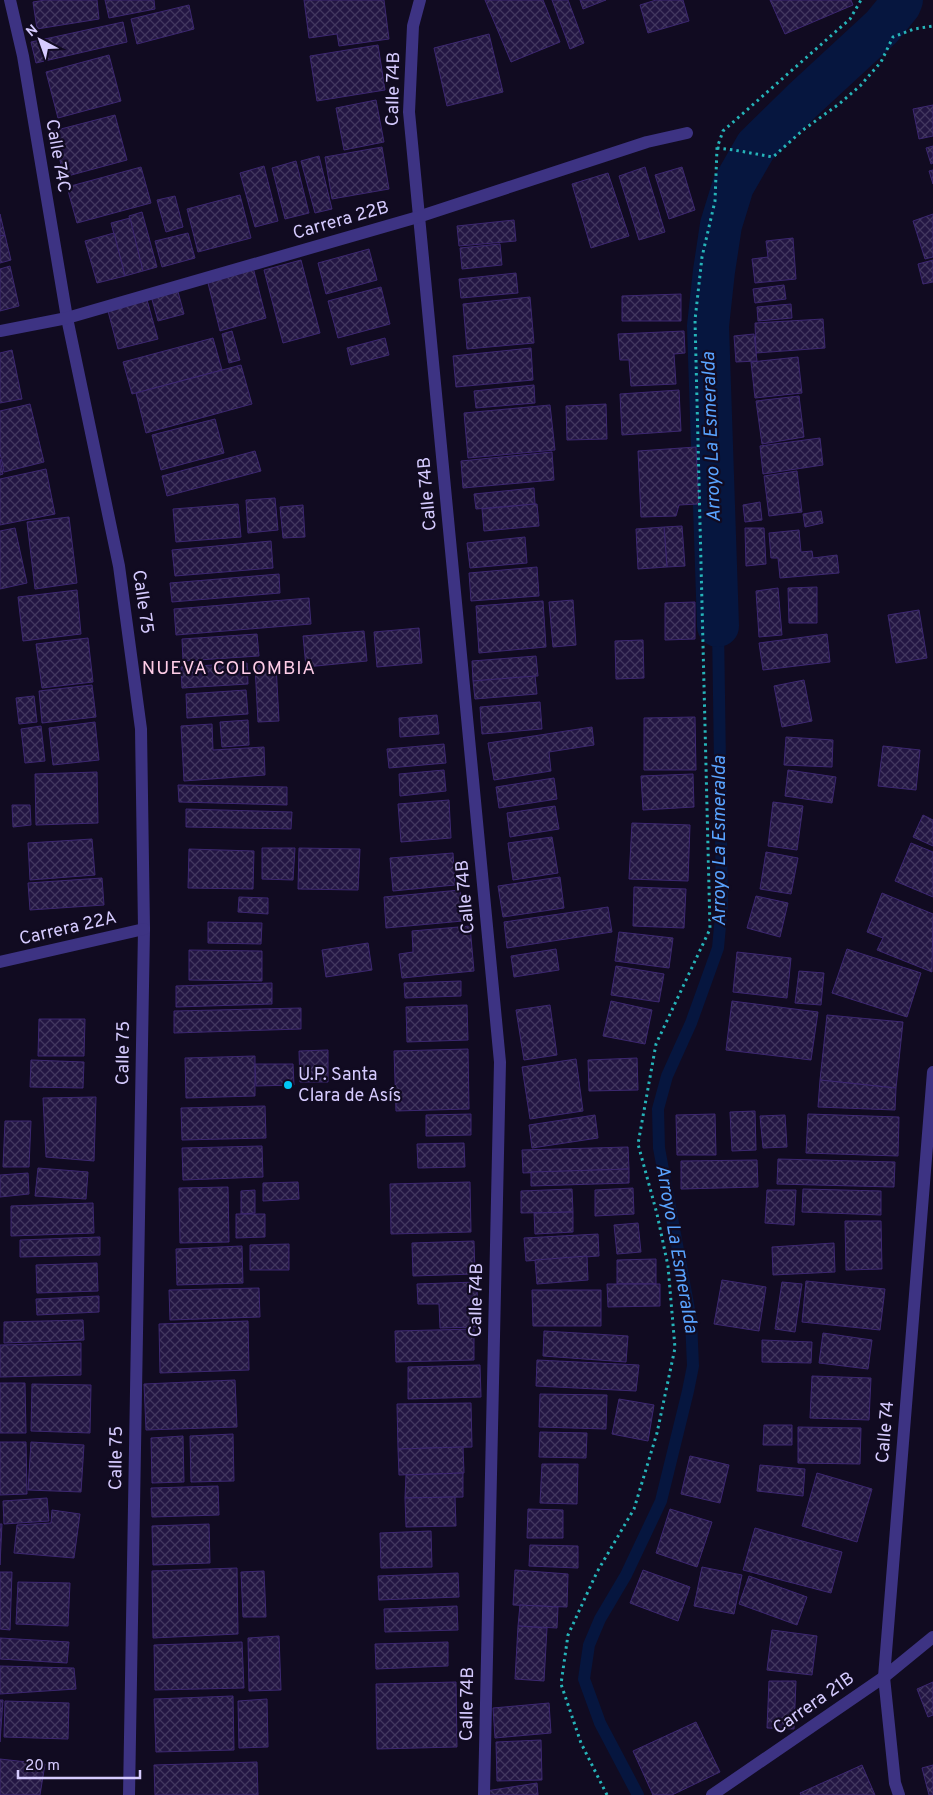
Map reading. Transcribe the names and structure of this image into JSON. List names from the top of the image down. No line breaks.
{"streets":{"street":["Calle 74B","Calle 74C","Carrera 22B","Calle 75","Carrera 22A","Calle 74","Carrera 21B"]},"crossings":[["Calle 74B","Carrera 22B"],["Calle 74C","Carrera 22B"],["Calle 74C","Calle 75"],["Carrera 22B","Calle 75"],["Calle 75","Carrera 22A"],["Calle 74","Carrera 21B"]],"districts":["NUEVA COLOMBIA"],"water":["Arroyo La Esmeralda"],"places":["U.P. Santa Clara de Asís"],"scale_bar":"20 m","north":"top left"}
